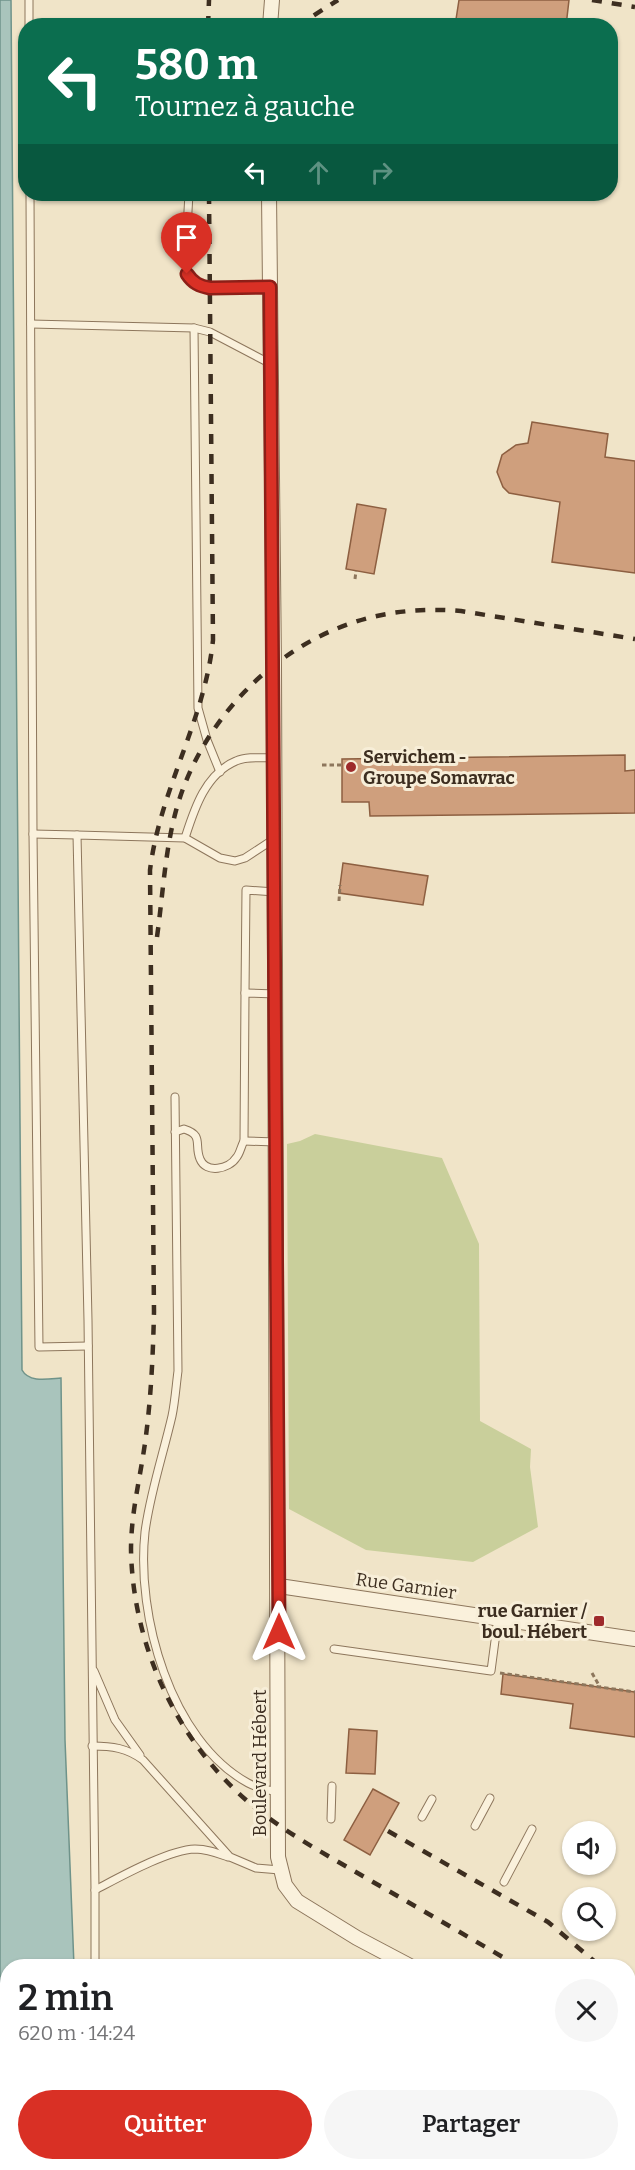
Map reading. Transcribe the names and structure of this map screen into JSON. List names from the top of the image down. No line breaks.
{"streets":{"street":["Rue Garnier","Boulevard Hébert"]},"crossings":[["Rue Garnier","Boulevard Hébert"]],"places":{"other":["Servichem - Groupe Somavrac"],"transit":["rue Garnier / boul. Hébert"]},"page":{"turn":["580 m","Tournez à gauche"],"heading":["2 min","620 m · 14:24"],"buttons":["Quitter","Partager"]}}
